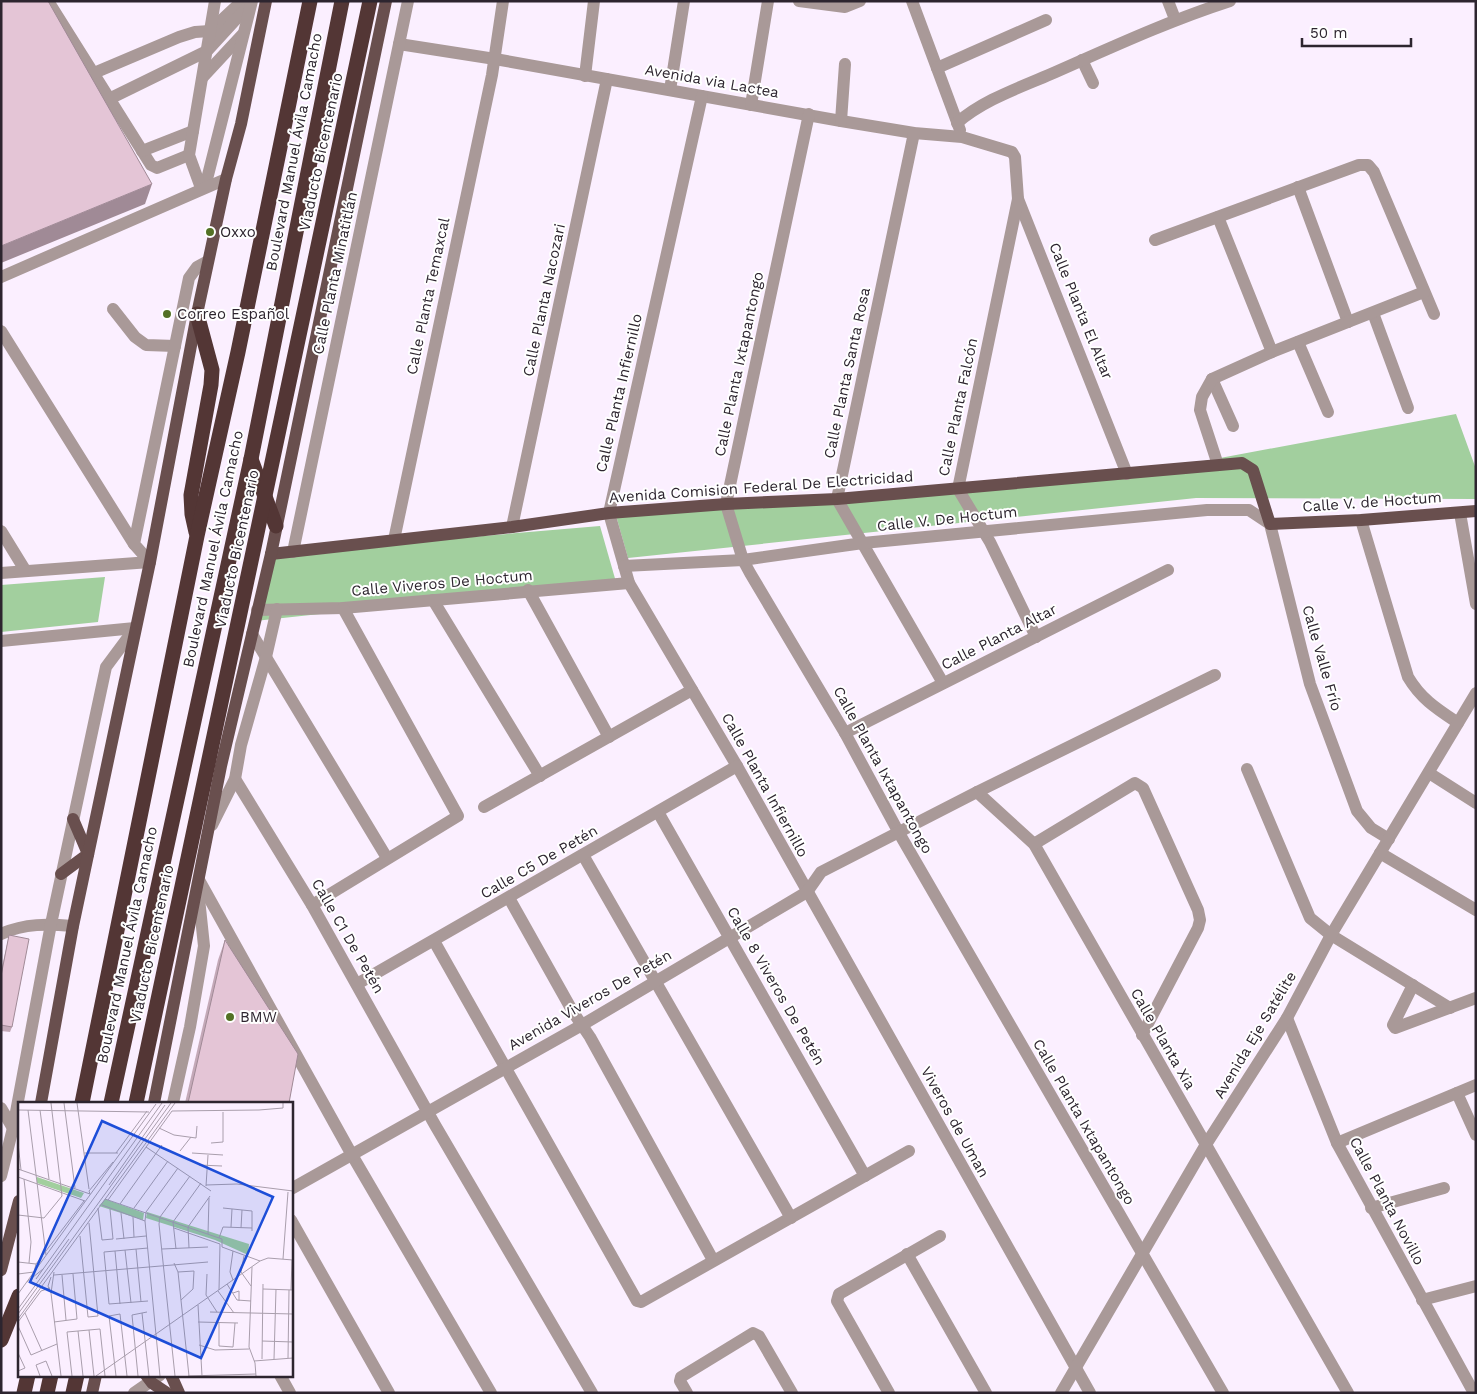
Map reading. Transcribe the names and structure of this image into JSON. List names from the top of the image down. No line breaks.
{"streets":{"highway":["Boulevard Manuel Ávila Camacho","Viaducto Bicentenario"],"main road":["Avenida Comision Federal De Electricidad","Calle V. de Hoctum","Calle Valle Frío"],"street":["Avenida via Lactea","Calle Planta Minatitlán","Calle Planta Temaxcal","Calle Planta Nacozari","Calle Planta El Altar","Calle Planta Ixtapantongo","Calle Planta Santa Rosa","Calle Planta Infiernillo","Calle Planta Falcón","Calle V. De Hoctum","Calle Viveros De Hoctum","Calle Planta Altar","Calle C5 De Petén","Calle C1 De Petén","Calle 8 Viveros De Petén","Avenida Viveros De Petén","Avenida Eje Satélite","Calle Planta Xia","Viveros de Uman","Calle Planta Novillo"]},"crossings":[["Avenida via Lactea","Calle Planta Minatitlán"],["Avenida via Lactea","Calle Planta Temaxcal"],["Avenida via Lactea","Calle Planta Nacozari"],["Avenida via Lactea","Calle Planta El Altar"],["Avenida via Lactea","Calle Planta Ixtapantongo"],["Avenida via Lactea","Calle Planta Santa Rosa"],["Avenida via Lactea","Calle Planta Infiernillo"],["Calle Planta Minatitlán","Avenida Comision Federal De Electricidad"],["Calle Planta Temaxcal","Avenida Comision Federal De Electricidad"],["Calle Planta Nacozari","Avenida Comision Federal De Electricidad"],["Calle Planta El Altar","Calle Planta Falcón"],["Calle Planta El Altar","Avenida Comision Federal De Electricidad"],["Calle Planta Ixtapantongo","Avenida Comision Federal De Electricidad"],["Calle Planta Ixtapantongo","Calle V. De Hoctum"],["Calle Planta Ixtapantongo","Calle Planta Altar"],["Calle Planta Ixtapantongo","Avenida Viveros De Petén"],["Calle Planta Ixtapantongo","Avenida Eje Satélite"],["Calle Planta Santa Rosa","Avenida Comision Federal De Electricidad"],["Calle Planta Infiernillo","Avenida Comision Federal De Electricidad"],["Calle Planta Infiernillo","Calle V. De Hoctum"],["Calle Planta Infiernillo","Calle Viveros De Hoctum"],["Calle Planta Infiernillo","Calle C5 De Petén"],["Calle Planta Infiernillo","Avenida Viveros De Petén"],["Calle Planta Infiernillo","Viveros de Uman"],["Calle Planta Falcón","Avenida Comision Federal De Electricidad"],["Calle Planta Falcón","Calle V. De Hoctum"],["Calle Planta Falcón","Calle Planta Altar"],["Avenida Comision Federal De Electricidad","Calle Valle Frío"],["Calle V. de Hoctum","Calle V. De Hoctum"],["Calle V. de Hoctum","Calle Valle Frío"],["Calle V. De Hoctum","Calle Valle Frío"],["Calle Valle Frío","Avenida Eje Satélite"],["Calle C5 De Petén","Calle C1 De Petén"],["Calle C5 De Petén","Calle 8 Viveros De Petén"],["Calle C1 De Petén","Avenida Viveros De Petén"],["Calle 8 Viveros De Petén","Avenida Viveros De Petén"],["Avenida Viveros De Petén","Viveros de Uman"],["Avenida Eje Satélite","Calle Planta Xia"],["Avenida Eje Satélite","Viveros de Uman"],["Avenida Eje Satélite","Calle Planta Novillo"]],"places":["Oxxo","Correo Español","BMW"],"scale_bar":"50 m"}
